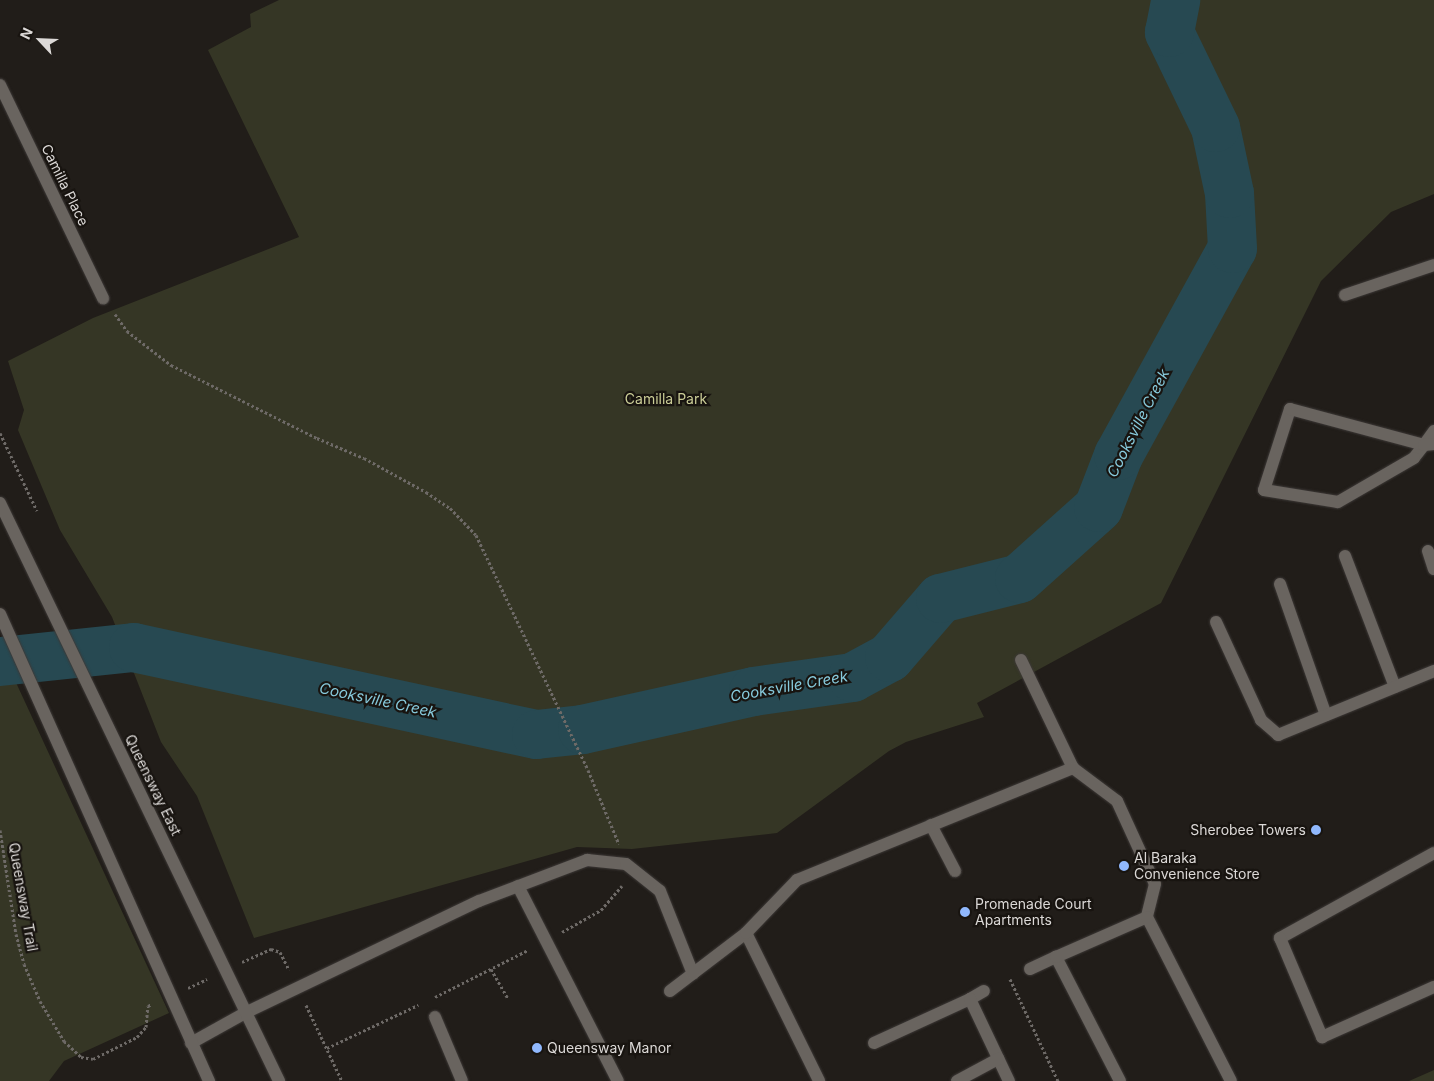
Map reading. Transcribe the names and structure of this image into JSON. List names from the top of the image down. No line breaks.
{"streets":{"main road":["Camilla Place","Queensway East"],"path":["Queensway Trail"]},"water":["Cooksville Creek"],"parks":["Camilla Park"],"places":["Sherobee Towers","Al Baraka Convenience Store","Promenade Court Apartments","Queensway Manor"],"north":"top left"}
